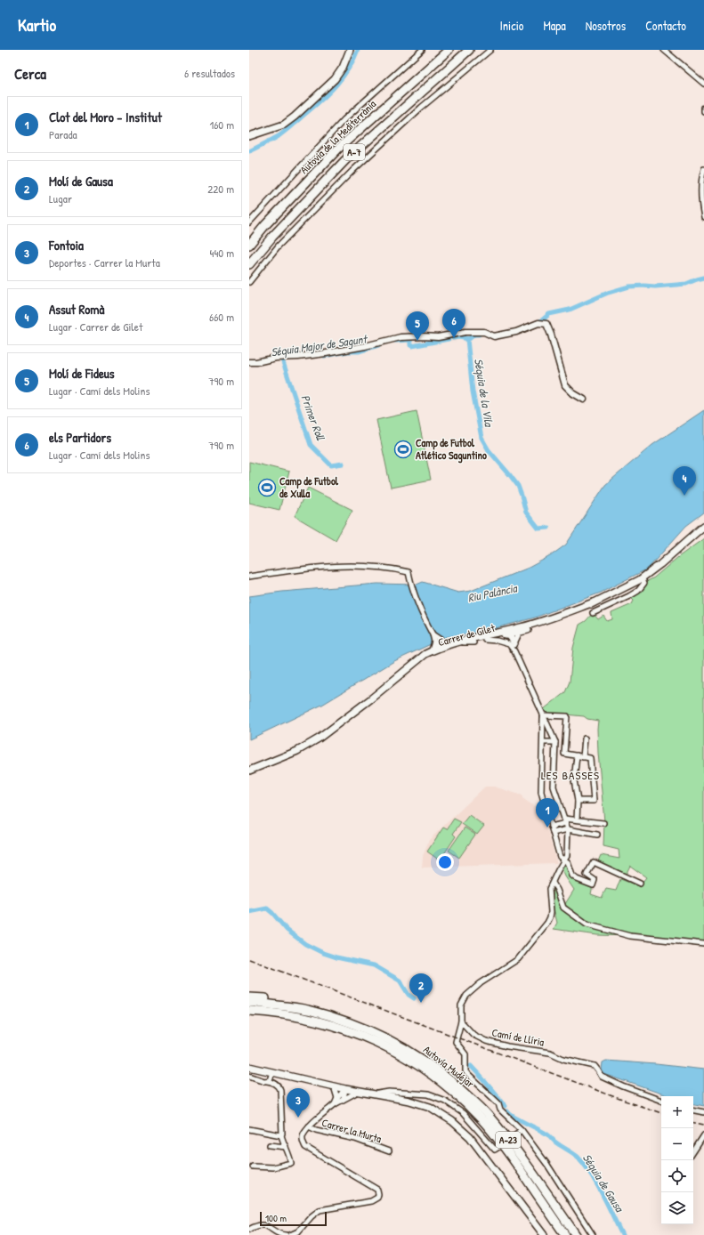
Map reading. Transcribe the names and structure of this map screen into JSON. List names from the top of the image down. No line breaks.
{"streets":{"highway":["Autovia de la Mediterrània","A-7","Autovía Mudéjar","A-23"],"main road":["Carrer de Gilet"],"street":["Camí de Llíria","Carrer la Murta"]},"districts":["LES BASSES"],"water":["Séquia Major de Sagunt","Séquia de la Vila","Primer Roll","Riu Palància","Séquia de Gausa"],"places":{"sports":["Camp de Futbol Atlético Saguntino","Camp de Futbol de Xulla"]},"scale_bar":"100 m","page":{"header":"Kartio","nav":["Inicio","Mapa","Nosotros","Contacto"],"heading":["Cerca","6 resultados"],"list":[{"mark":"1","name":"Clot del Moro - Institut","note":"Parada","value":"160 m"},{"mark":"2","name":"Molí de Gausa","note":"Lugar","value":"220 m"},{"mark":"3","name":"Fontoia","note":"Deportes · Carrer la Murta","value":"440 m"},{"mark":"4","name":"Assut Romà","note":"Lugar · Carrer de Gilet","value":"660 m"},{"mark":"5","name":"Molí de Fideus","note":"Lugar · Camí dels Molins","value":"790 m"},{"mark":"6","name":"els Partidors","note":"Lugar · Camí dels Molins","value":"790 m"}],"pins":["6","5","4","1","2","3"],"map_buttons":["+","−"],"scale":"100 m"}}
